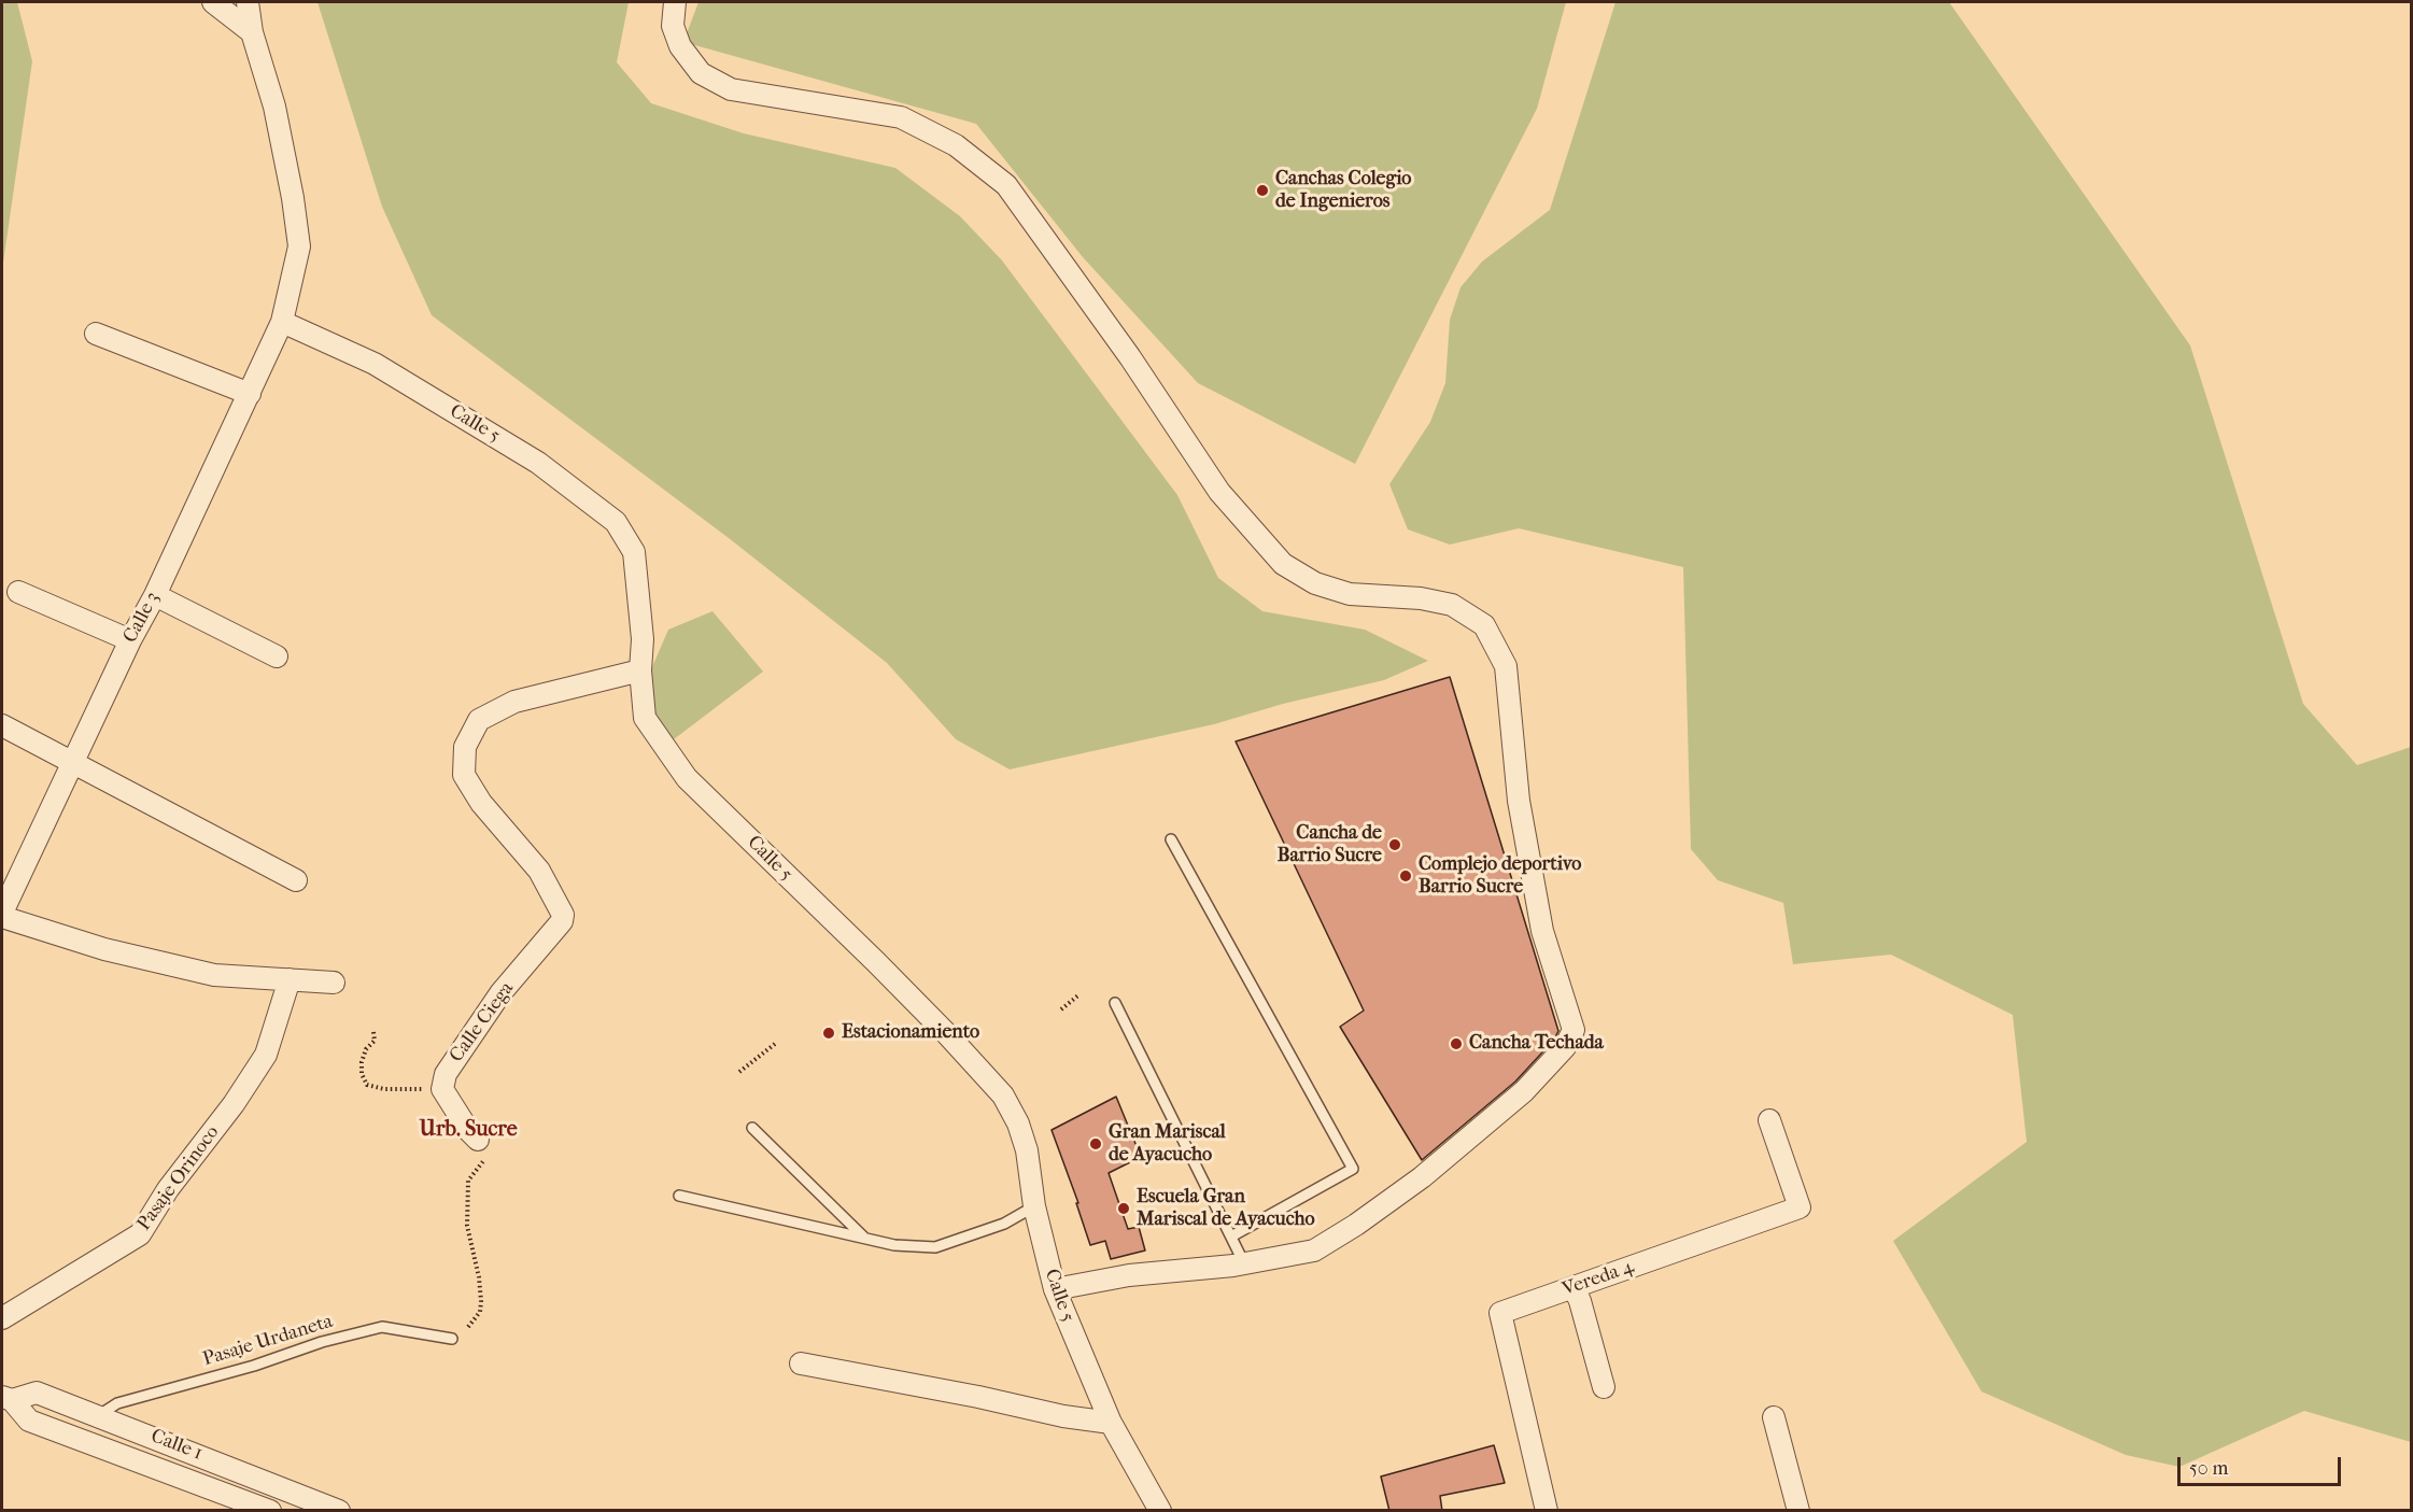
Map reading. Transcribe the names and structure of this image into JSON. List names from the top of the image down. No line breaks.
{"streets":{"street":["Calle 5","Calle 3","Calle Ciega","Pasaje Orinoco","Vereda 4","Calle 1"],"lane":["Pasaje Urdaneta"]},"crossings":[["Calle 5","Calle 3"],["Calle 5","Calle Ciega"],["Pasaje Urdaneta","Calle 1"]],"districts":["Urb. Sucre"],"places":["Canchas Colegio de Ingenieros","Cancha de Barrio Sucre","Complejo deportivo Barrio Sucre","Estacionamiento","Cancha Techada","Gran Mariscal de Ayacucho","Escuela Gran Mariscal de Ayacucho"],"scale_bar":"50 m"}
